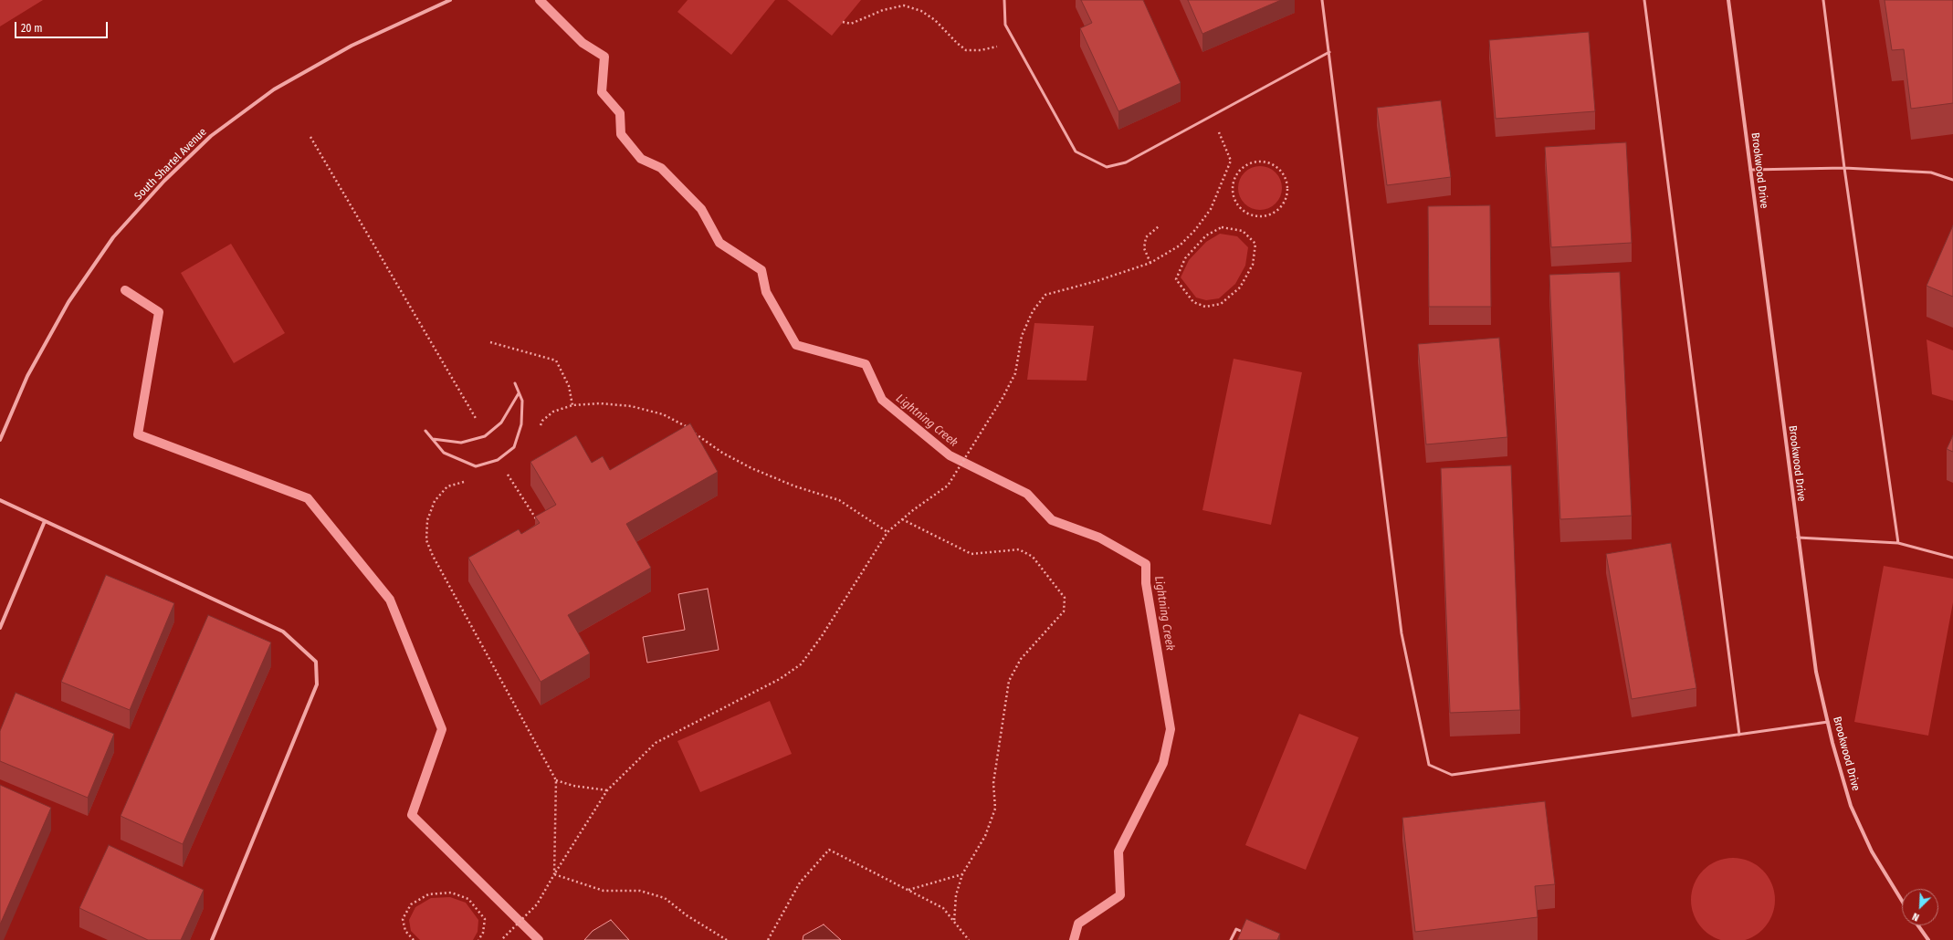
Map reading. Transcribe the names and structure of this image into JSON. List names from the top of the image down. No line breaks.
{"streets":{"street":["South Shartel Avenue","Brookwood Drive"]},"water":["Lightning Creek"],"scale_bar":"20 m","north":"bottom left"}
